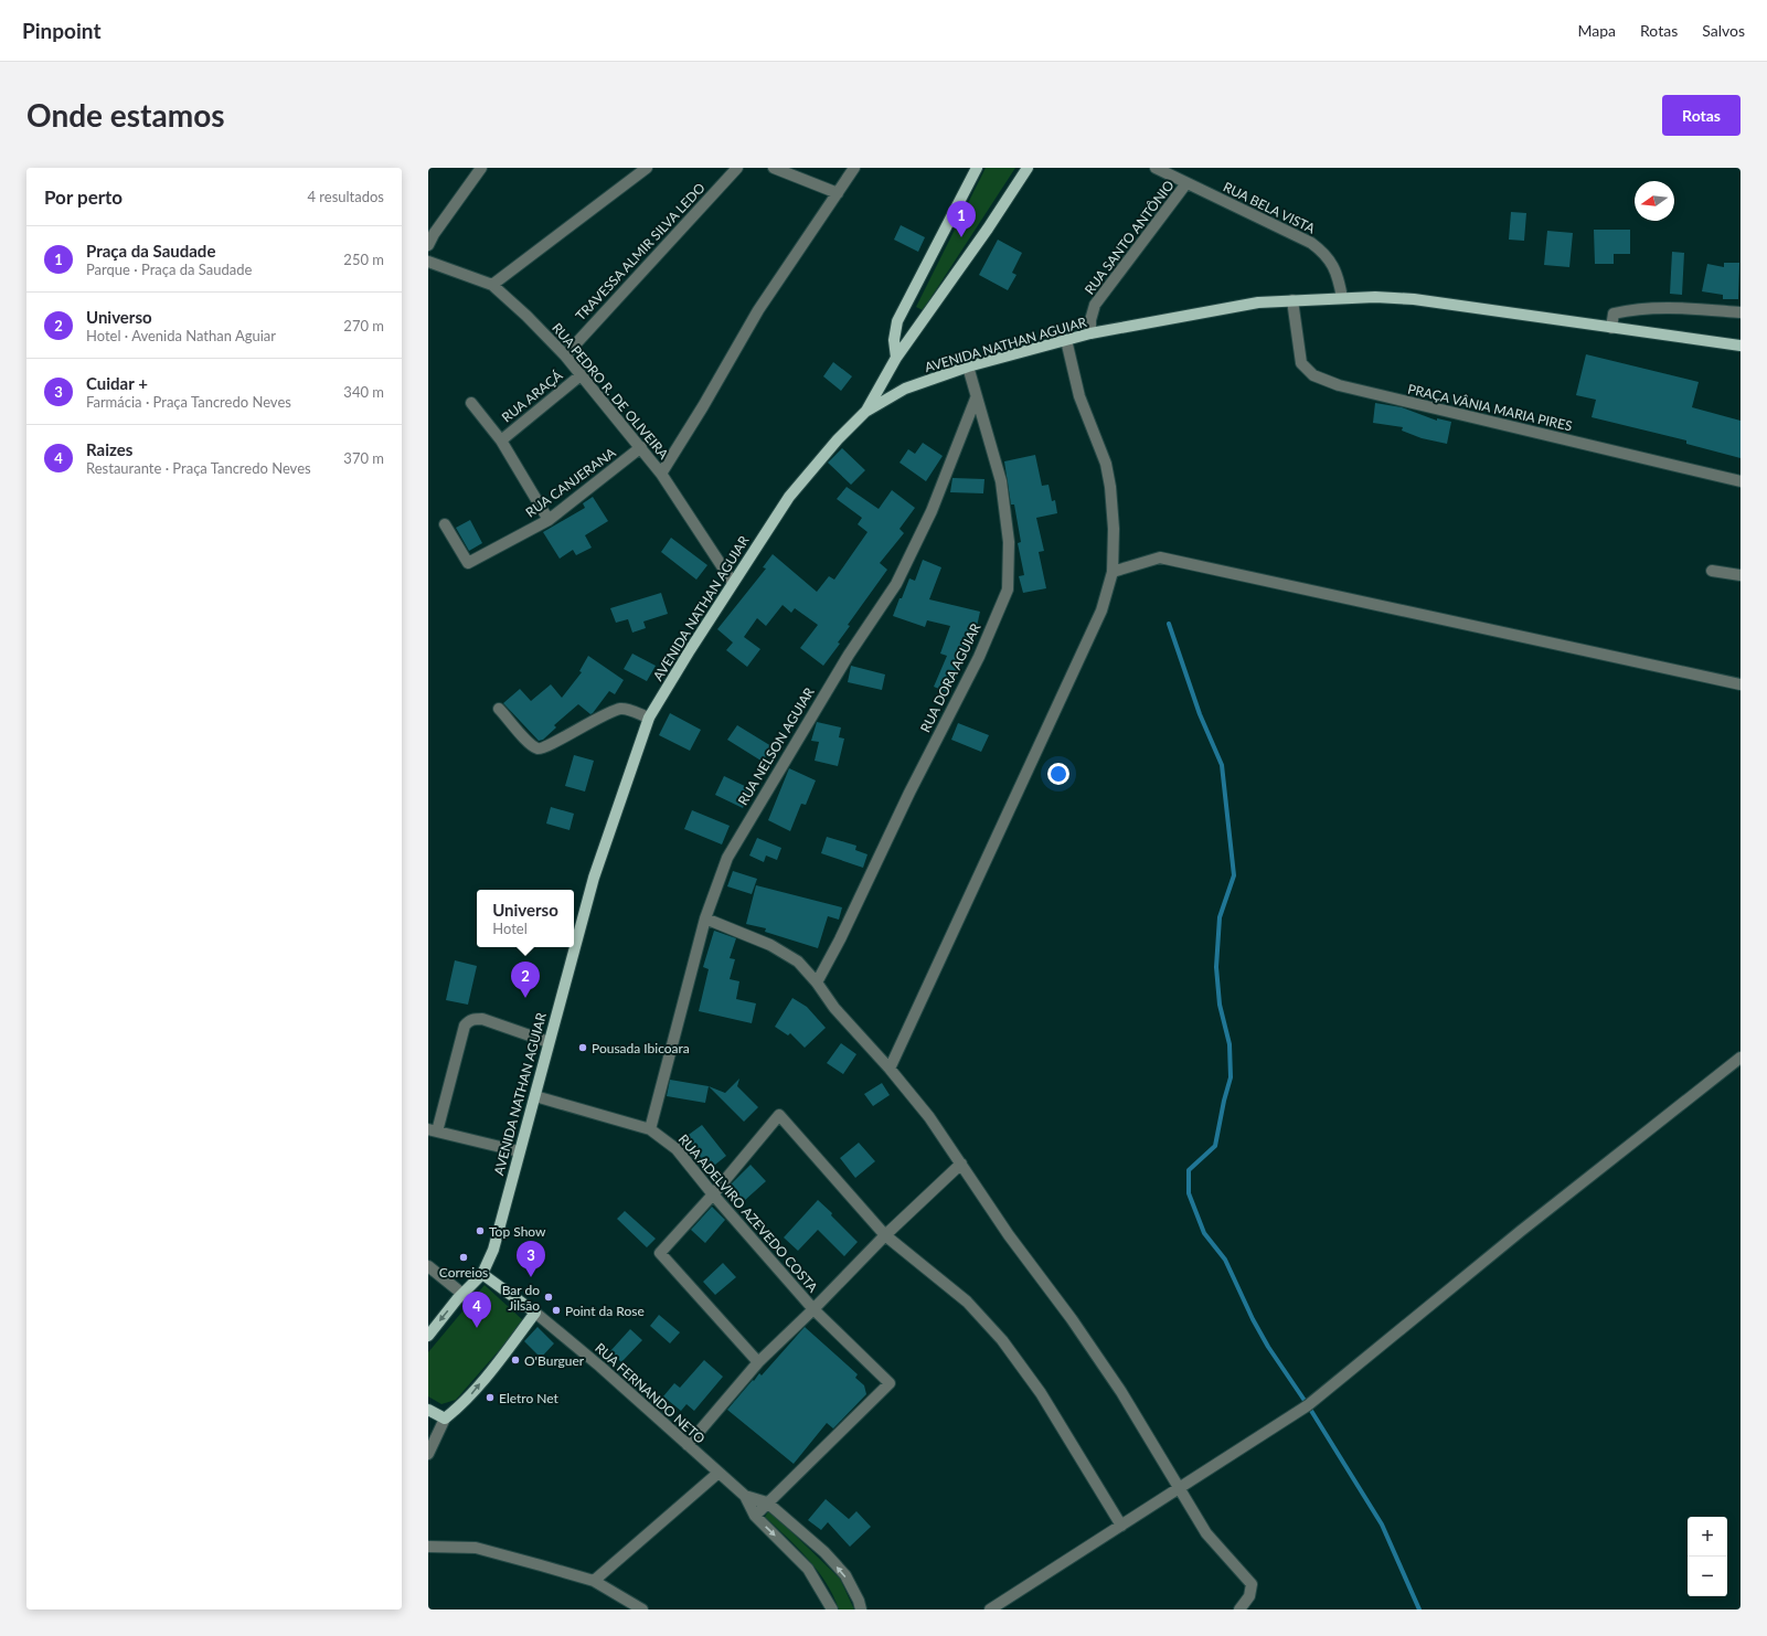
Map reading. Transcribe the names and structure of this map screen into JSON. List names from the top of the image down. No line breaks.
{"streets":{"main road":["AVENIDA NATHAN AGUIAR"],"street":["RUA BELA VISTA","RUA SANTO ANTÔNIO","TRAVESSA ALMIR SILVA LEDO","RUA PEDRO R. DE OLIVEIRA","RUA ARAÇÁ","PRAÇA VÂNIA MARIA PIRES","RUA CANJERANA","RUA DORA AGUIAR","RUA NELSON AGUIAR","RUA ADELVIRO AZEVEDO COSTA","RUA FERNANDO NETO"]},"crossings":[["RUA BELA VISTA","RUA SANTO ANTÔNIO"],["RUA BELA VISTA","AVENIDA NATHAN AGUIAR"],["RUA SANTO ANTÔNIO","AVENIDA NATHAN AGUIAR"],["TRAVESSA ALMIR SILVA LEDO","RUA PEDRO R. DE OLIVEIRA"],["AVENIDA NATHAN AGUIAR","RUA PEDRO R. DE OLIVEIRA"],["AVENIDA NATHAN AGUIAR","PRAÇA VÂNIA MARIA PIRES"],["AVENIDA NATHAN AGUIAR","RUA DORA AGUIAR"],["AVENIDA NATHAN AGUIAR","RUA ADELVIRO AZEVEDO COSTA"],["RUA PEDRO R. DE OLIVEIRA","RUA ARAÇÁ"],["RUA PEDRO R. DE OLIVEIRA","RUA CANJERANA"],["RUA DORA AGUIAR","RUA NELSON AGUIAR"],["RUA NELSON AGUIAR","RUA ADELVIRO AZEVEDO COSTA"],["RUA ADELVIRO AZEVEDO COSTA","RUA FERNANDO NETO"]],"places":["Pousada Ibicoara","Top Show","Correios","Bar do Jilsão","Point da Rose","O'Burguer","Eletro Net"],"north":"left","page":{"header":"Pinpoint","nav":["Mapa","Rotas","Salvos"],"buttons":"Rotas","title":"Onde estamos","heading":["Por perto","4 resultados"],"pins":["1","2","3","4"],"list":[{"mark":"1","name":"Praça da Saudade","note":"Parque · Praça da Saudade","value":"250 m"},{"mark":"2","name":"Universo","note":"Hotel · Avenida Nathan Aguiar","value":"270 m"},{"mark":"3","name":"Cuidar +","note":"Farmácia · Praça Tancredo Neves","value":"340 m"},{"mark":"4","name":"Raizes","note":"Restaurante · Praça Tancredo Neves","value":"370 m"}],"popup":["Universo","Hotel"],"map_buttons":["+","−"]}}
